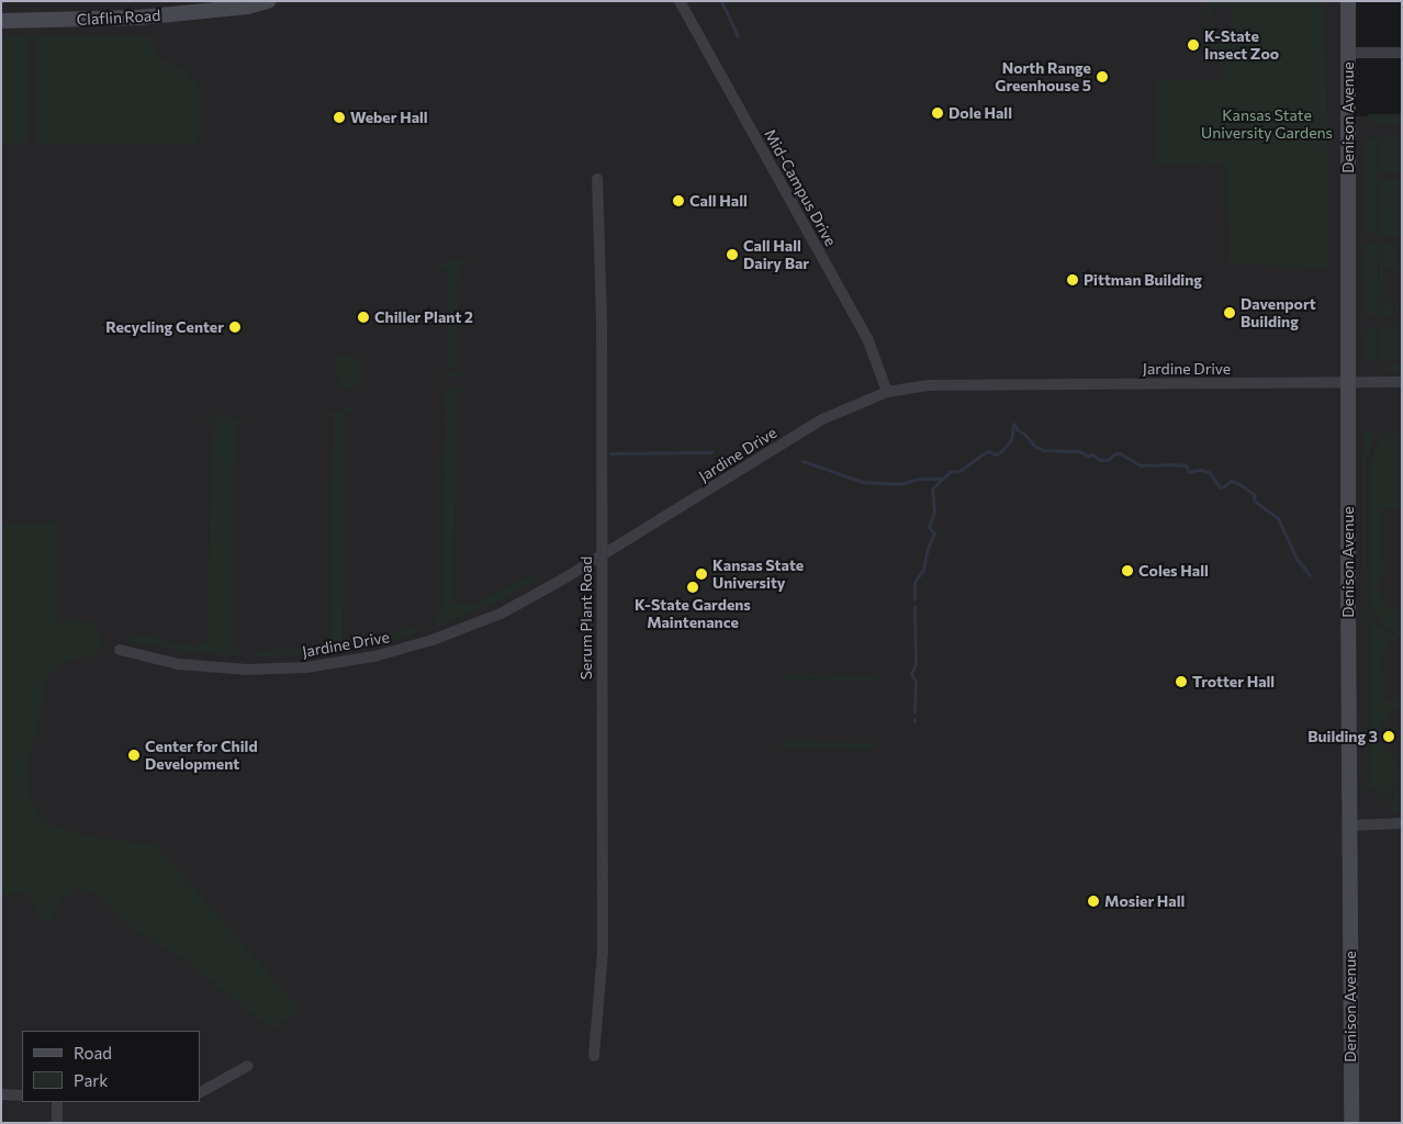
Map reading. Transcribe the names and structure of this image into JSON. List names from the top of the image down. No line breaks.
{"streets":{"street":["Claflin Road","Denison Avenue","Mid-Campus Drive","Jardine Drive","Serum Plant Road"]},"crossings":[["Denison Avenue","Jardine Drive"],["Mid-Campus Drive","Jardine Drive"],["Jardine Drive","Serum Plant Road"]],"parks":["Kansas State University Gardens"],"places":["K-State Insect Zoo","North Range Greenhouse 5","Dole Hall","Weber Hall","Call Hall","Call Hall Dairy Bar","Pittman Building","Davenport Building","Chiller Plant 2","Recycling Center","Coles Hall","Kansas State University","K-State Gardens Maintenance","Trotter Hall","Building 3","Center for Child Development","Mosier Hall"],"legend":["Road","Park"]}
